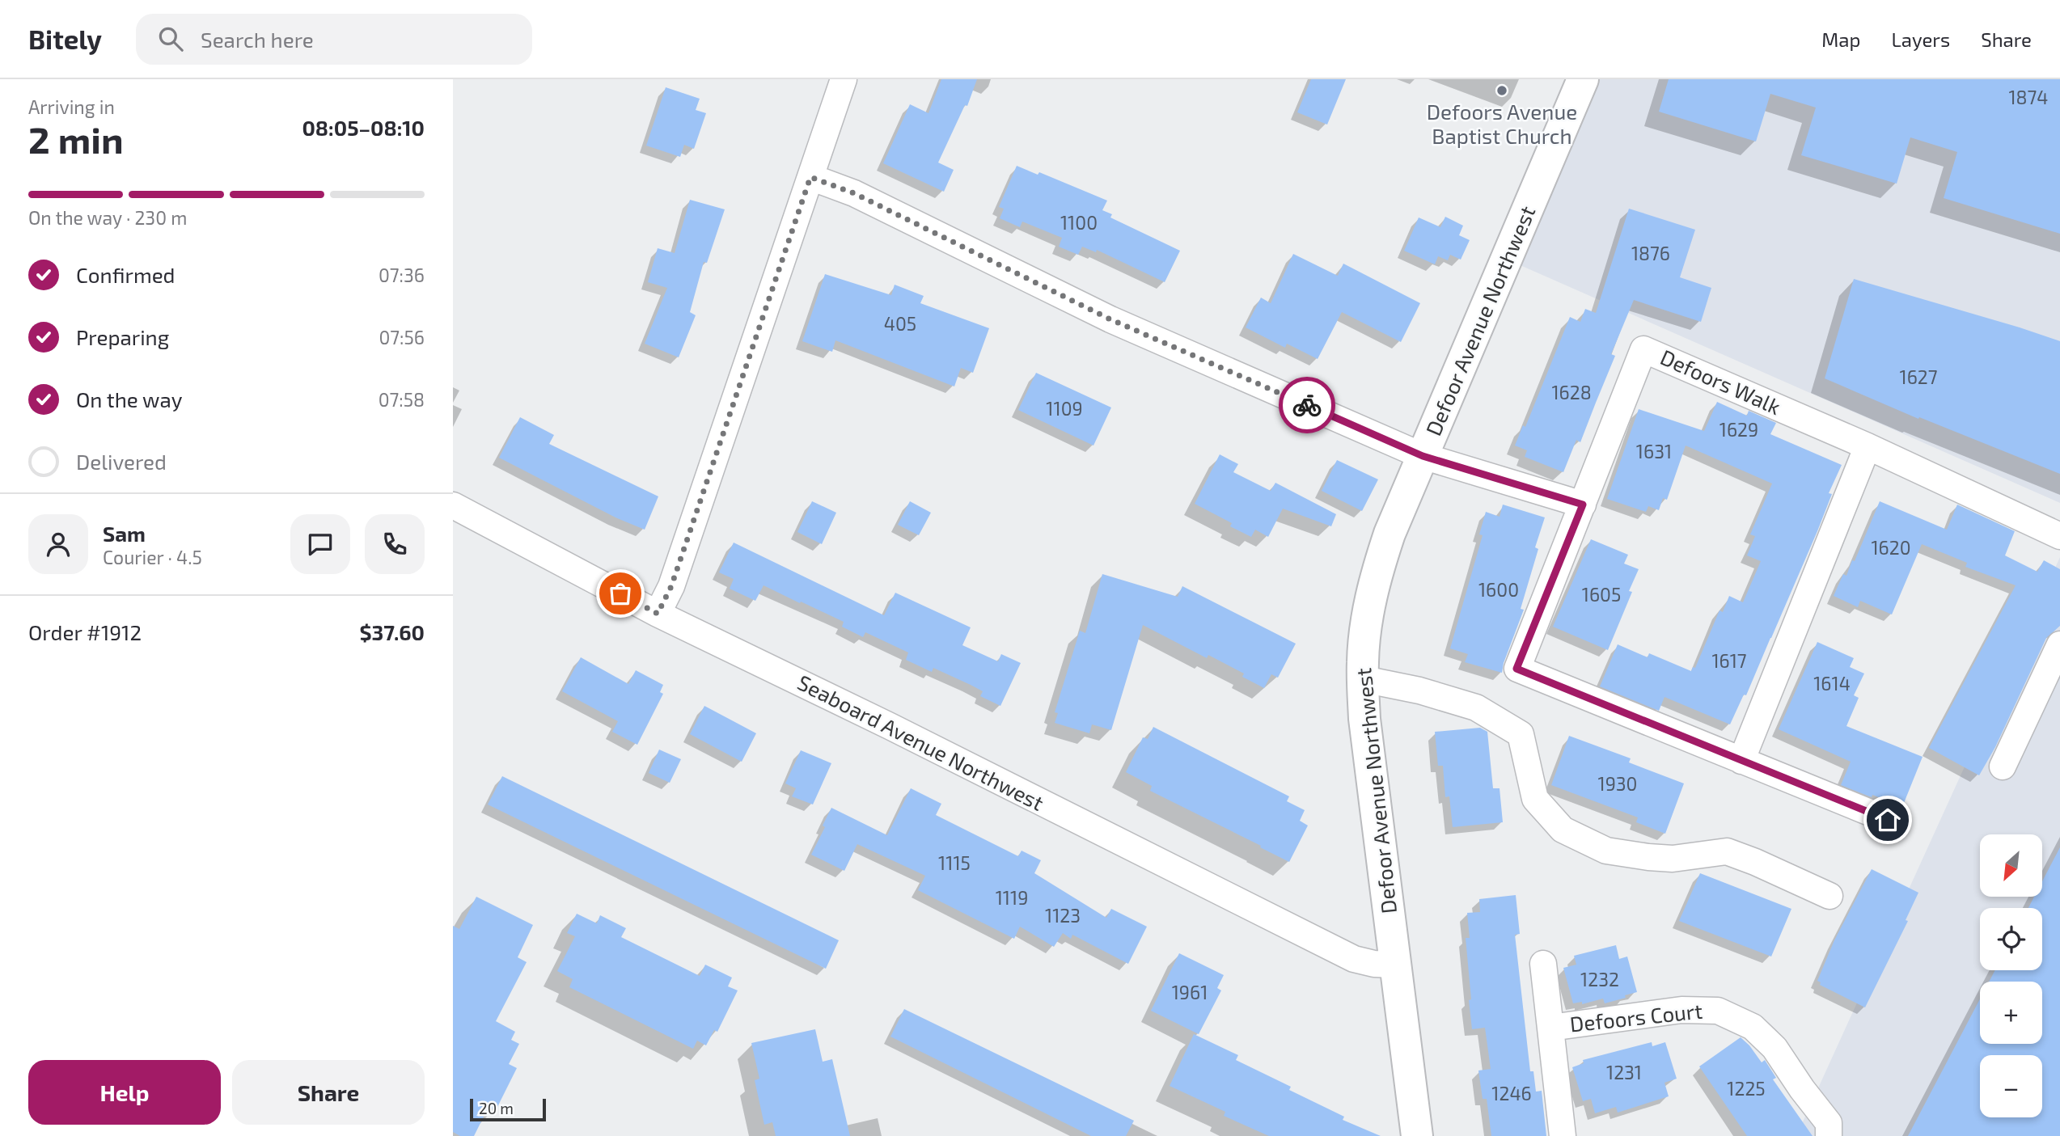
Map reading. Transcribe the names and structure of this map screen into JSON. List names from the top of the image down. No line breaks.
{"streets":{"street":["Defoor Avenue Northwest","Defoors Walk","Seaboard Avenue Northwest","Defoors Court"]},"crossings":[["Defoor Avenue Northwest","Seaboard Avenue Northwest"]],"places":["Defoors Avenue Baptist Church"],"house_numbers":["1874","1100","1876","405","1627","1628","1109","1629","1631","1620","1600","1605","1617","1614","1930","1115","1119","1123","1232","1961","1231","1225","1246"],"scale_bar":"20 m","north":"bottom left","page":{"header":"Bitely","search":"Search here","nav":["Map","Layers","Share"],"heading":["2 min","Arriving in","08:05–08:10"],"panel":["Sam","Courier · 4.5","Order #1912","$37.60"],"bar":"On the way · 230 m","list":[["Confirmed","07:36"],["Preparing","07:56"],["On the way","07:58"],"Delivered"],"map_buttons":["+","−"],"buttons":["Help","Share"],"scale":"20 m"}}
